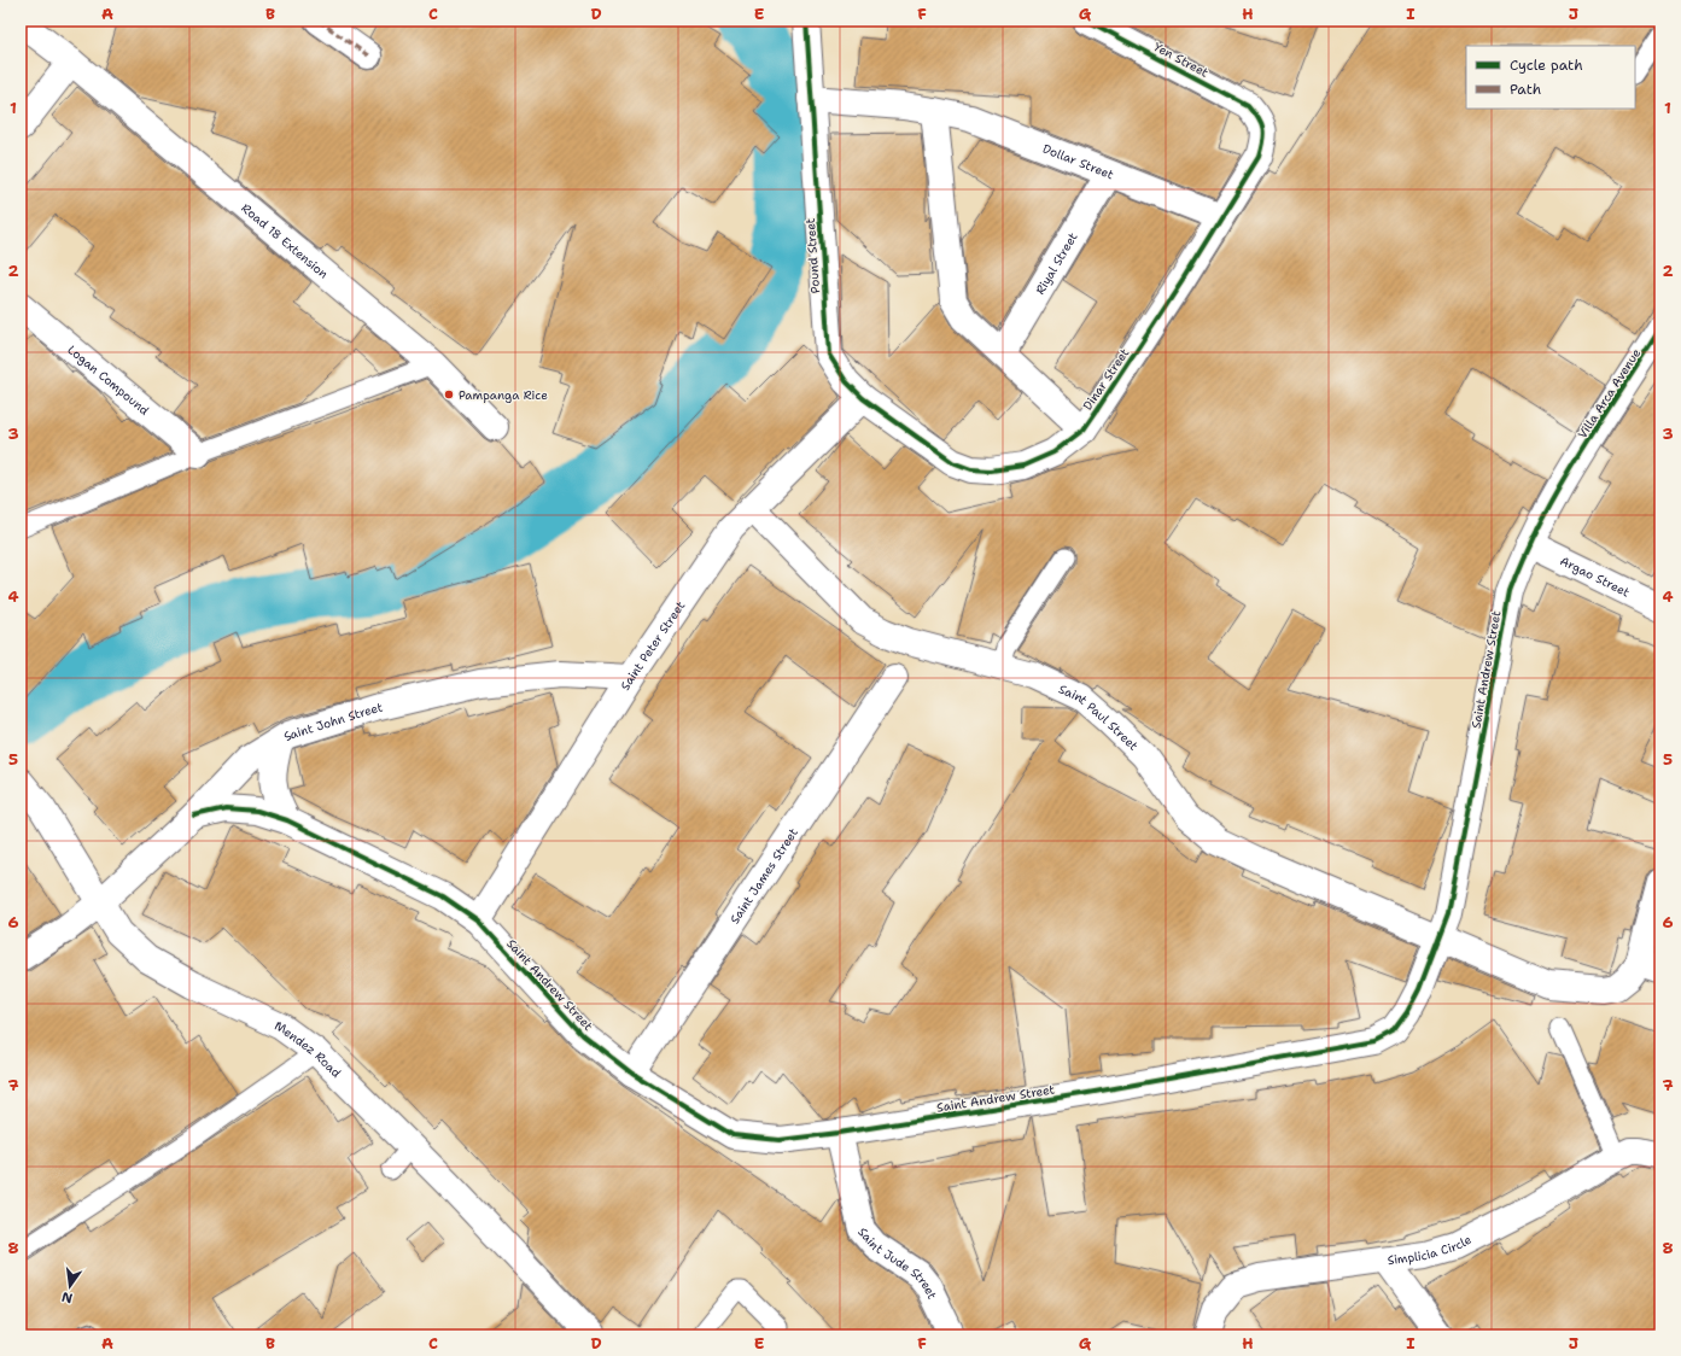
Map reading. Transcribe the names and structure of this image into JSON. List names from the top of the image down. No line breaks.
{"streets":{"street":["Yen Street","Dollar Street","Road 18 Extension","Pound Street","Riyal Street","Dinar Street","Logan Compound","Villa Arca Avenue","Argao Street","Saint Peter Street","Saint Andrew Street","Saint Paul Street","Saint John Street","Saint James Street","Mendez Road","Simplicia Circle","Saint Jude Street"]},"crossings":[["Yen Street","Dinar Street"],["Dollar Street","Riyal Street"],["Dollar Street","Dinar Street"],["Pound Street","Dinar Street"],["Pound Street","Saint Peter Street"],["Dinar Street","Saint Peter Street"],["Villa Arca Avenue","Argao Street"],["Villa Arca Avenue","Saint Andrew Street"],["Argao Street","Saint Andrew Street"],["Saint Peter Street","Saint Andrew Street"],["Saint Peter Street","Saint Paul Street"],["Saint Peter Street","Saint John Street"],["Saint Andrew Street","Saint Paul Street"],["Saint Andrew Street","Saint John Street"],["Saint Andrew Street","Saint James Street"],["Saint Andrew Street","Saint Jude Street"],["Saint John Street","Mendez Road"]],"places":["Pampanga Rice"],"legend":["Cycle path","Path"],"north":"bottom","grid":{"columns":["A","B","C","D","E","F","G","H","I","J"],"rows":["1","2","3","4","5","6","7","8"]}}
